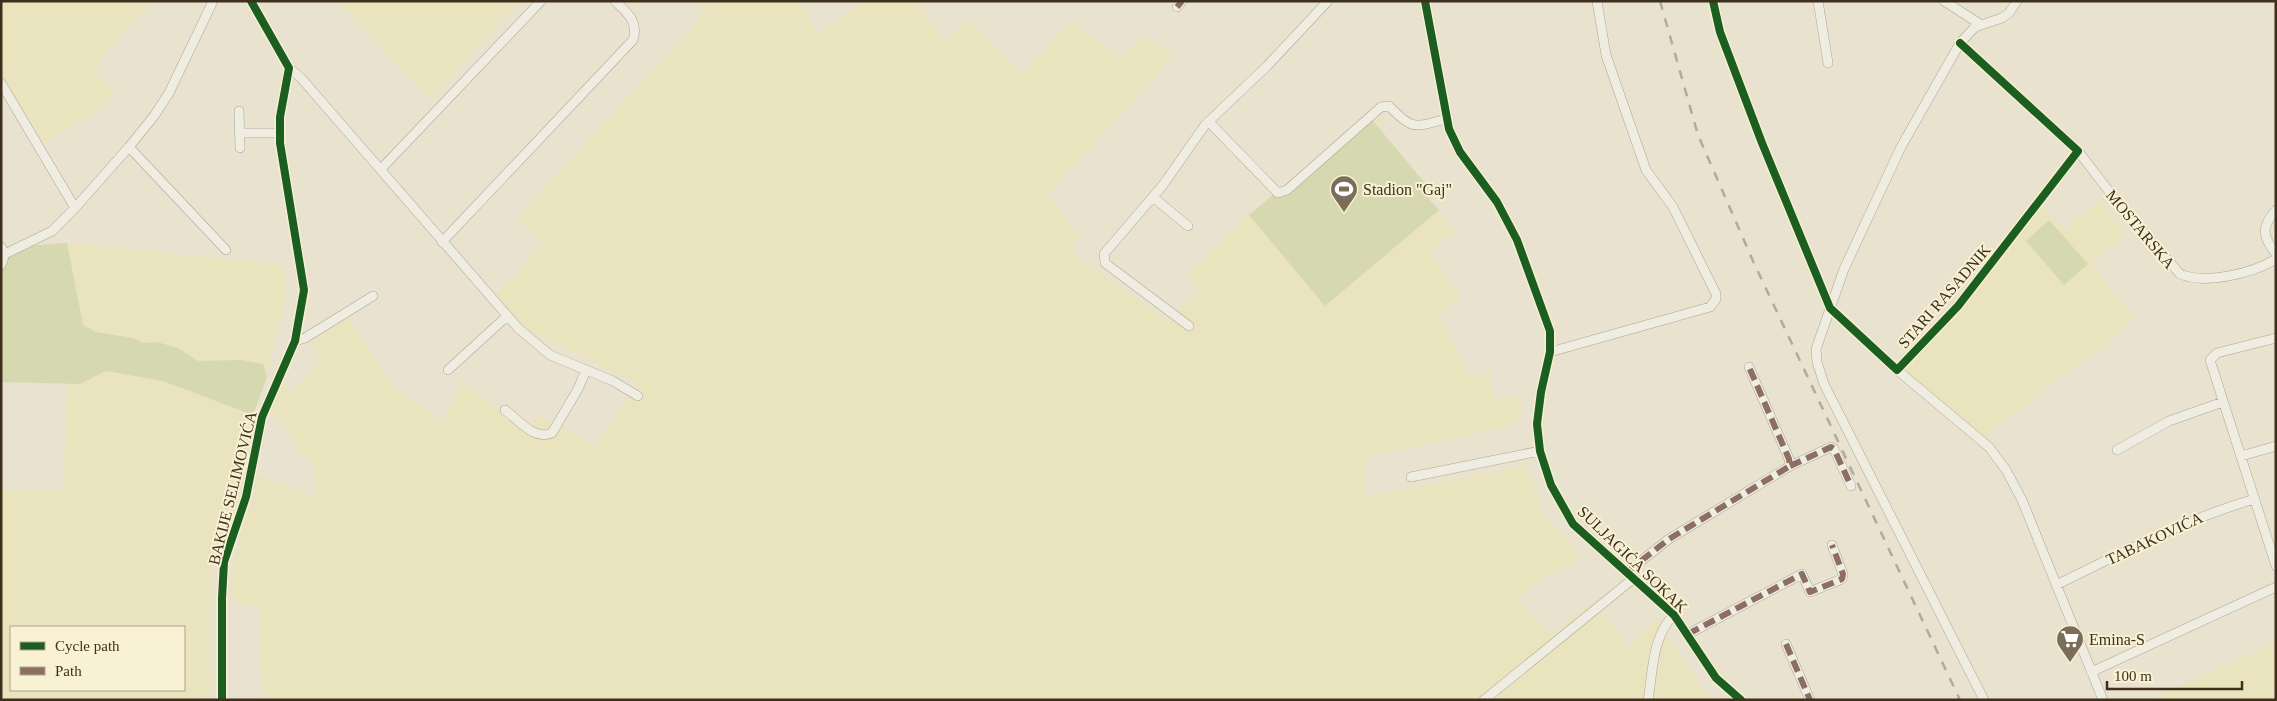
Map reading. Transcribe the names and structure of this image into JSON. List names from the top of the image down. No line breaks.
{"streets":{"street":["MOSTARSKA","STARI RASADNIK","BAKIJE SELIMOVIĆA","TABAKOVIĆA","SULJAGIĆA SOKAK"]},"crossings":[["MOSTARSKA","STARI RASADNIK"]],"places":{"sports":["Stadion \"Gaj\""],"supermarket":["Emina-S"]},"legend":["Cycle path","Path"],"scale_bar":"100 m"}
